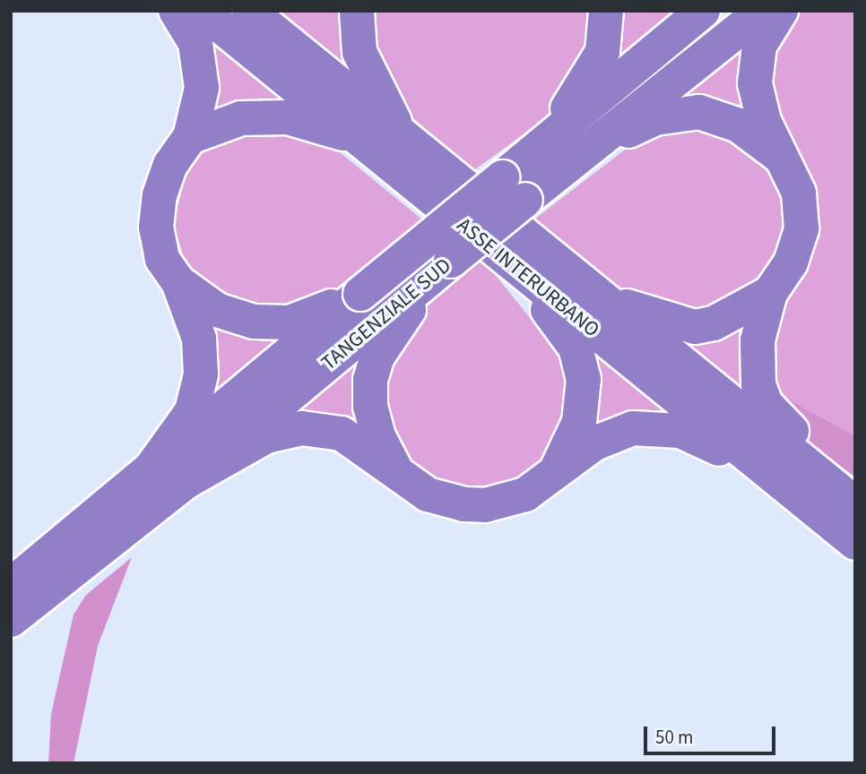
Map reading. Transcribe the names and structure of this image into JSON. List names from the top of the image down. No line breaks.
{"streets":{"highway":["ASSE INTERURBANO","TANGENZIALE SUD"]},"scale_bar":"50 m"}
